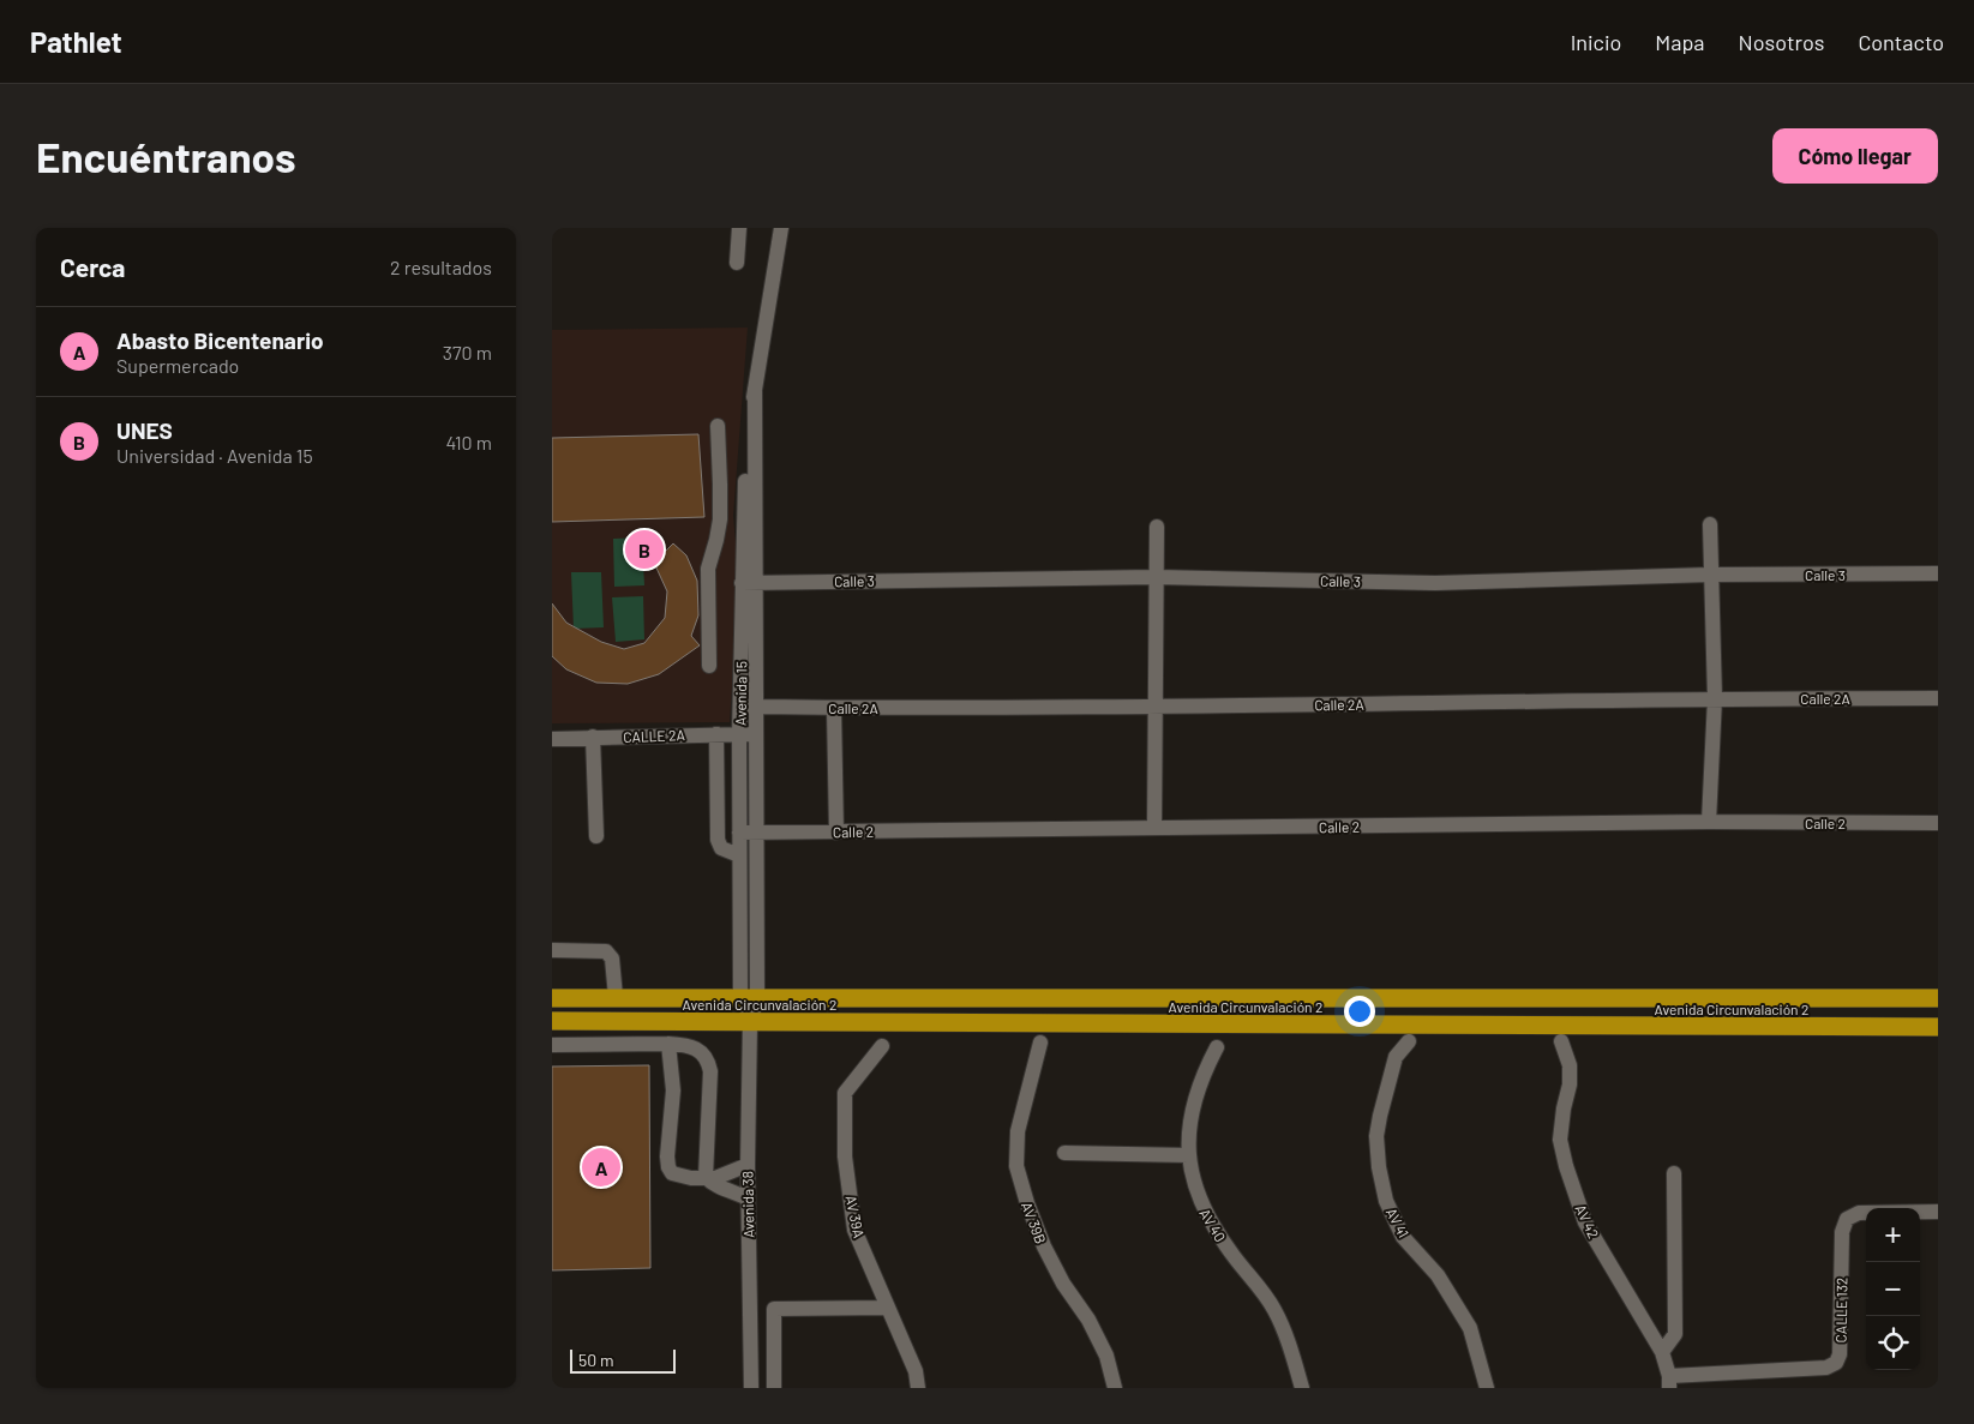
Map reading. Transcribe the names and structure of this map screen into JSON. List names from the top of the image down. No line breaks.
{"streets":{"highway":["Avenida Circunvalación 2"],"street":["Calle 3","Avenida 15","Calle 2A","CALLE 2A","Calle 2","Avenida 38","AV 39A","AV 42","AV 39B","AV 41","AV 40","CALLE 132"]},"crossings":[["Calle 3","Avenida 15"],["Avenida 15","Calle 2A"],["Avenida 15","CALLE 2A"],["Avenida 15","Calle 2"],["Avenida 15","Avenida Circunvalación 2"],["Avenida 15","Avenida 38"],["Avenida Circunvalación 2","Avenida 38"],["AV 42","CALLE 132"]],"scale_bar":"50 m","page":{"header":"Pathlet","nav":["Inicio","Mapa","Nosotros","Contacto"],"buttons":"Cómo llegar","title":"Encuéntranos","heading":["Cerca","2 resultados"],"list":[{"mark":"A","name":"Abasto Bicentenario","note":"Supermercado","value":"370 m"},{"mark":"B","name":"UNES","note":"Universidad · Avenida 15","value":"410 m"}],"pins":["B","A"],"map_buttons":["+","−"],"scale":"50 m"}}
